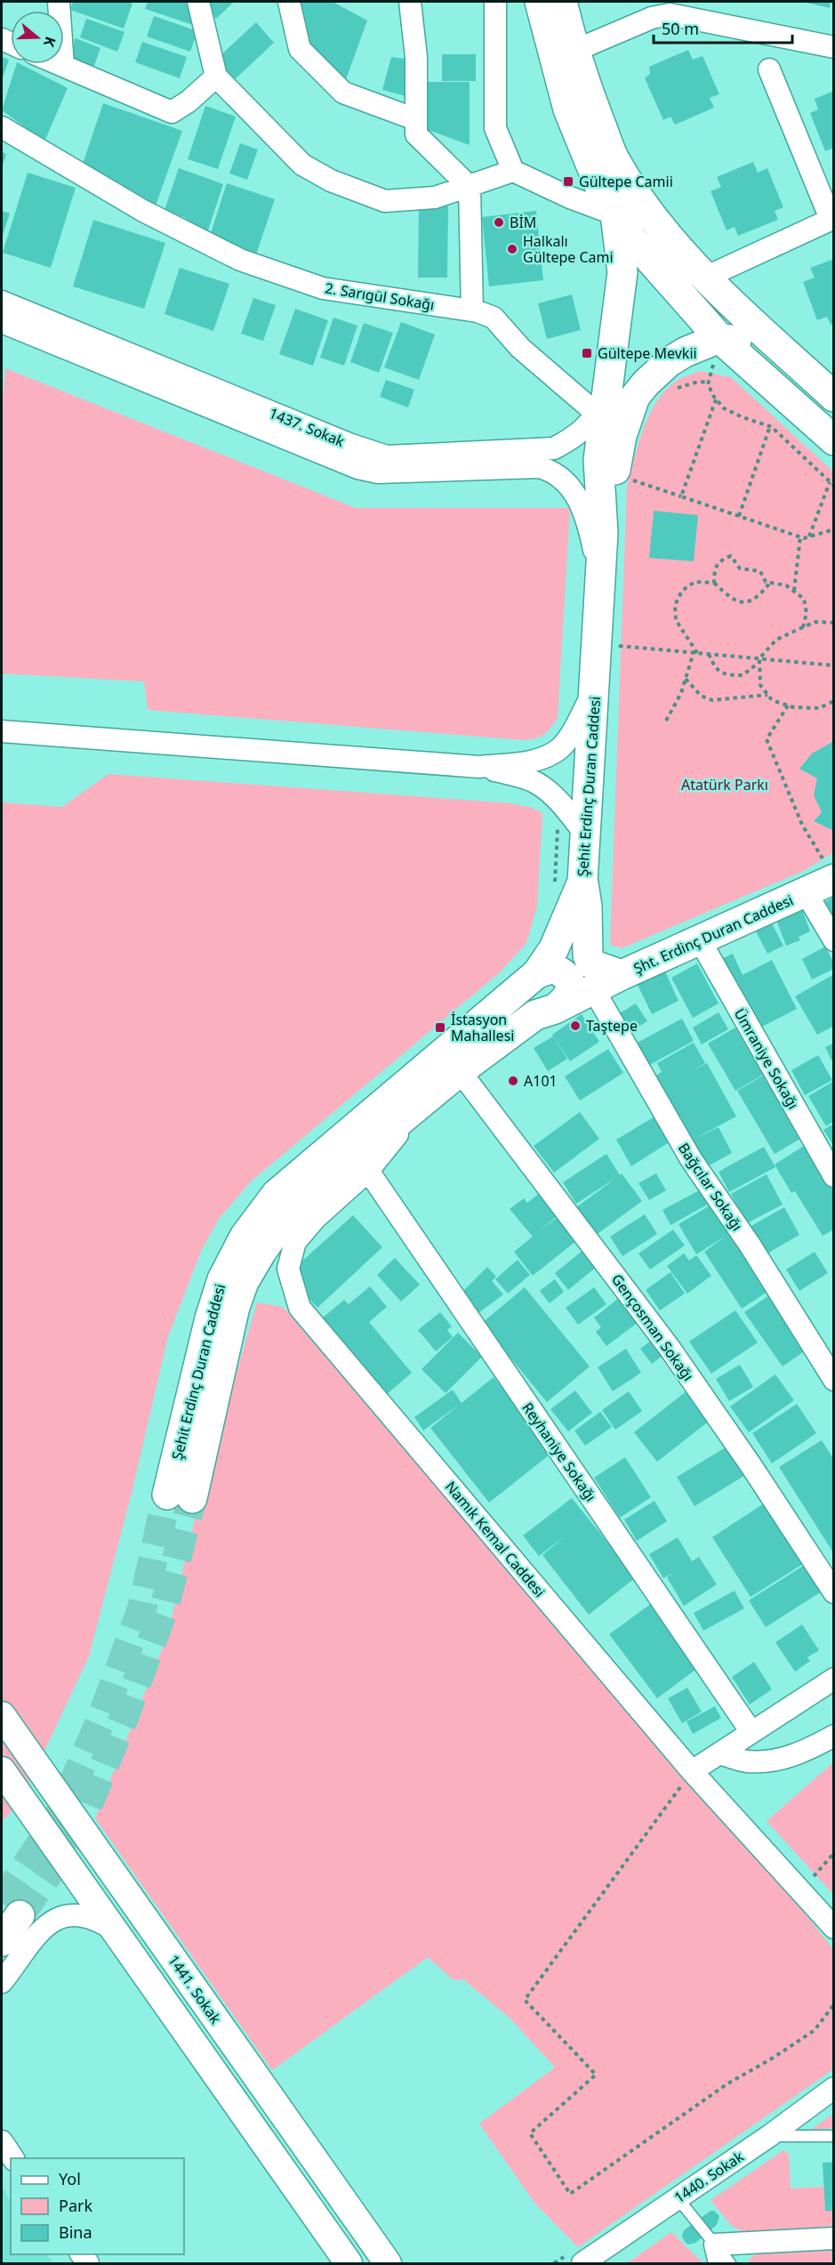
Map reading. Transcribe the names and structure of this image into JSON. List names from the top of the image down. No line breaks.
{"streets":{"main road":["Şehit Erdinç Duran Caddesi","Şht. Erdinç Duran Caddesi"],"street":["2. Sarıgül Sokağı","1437. Sokak","Ümraniye Sokağı","Bağcılar Sokağı","Gençosman Sokağı","Reyhaniye Sokağı","Namık Kemal Caddesi","1441. Sokak","1440. Sokak"]},"crossings":[["2. Sarıgül Sokağı","1437. Sokak"],["2. Sarıgül Sokağı","Şehit Erdinç Duran Caddesi"],["1437. Sokak","Şehit Erdinç Duran Caddesi"],["Şehit Erdinç Duran Caddesi","Şht. Erdinç Duran Caddesi"],["Şehit Erdinç Duran Caddesi","Gençosman Sokağı"],["Şht. Erdinç Duran Caddesi","Ümraniye Sokağı"],["Şht. Erdinç Duran Caddesi","Bağcılar Sokağı"],["Reyhaniye Sokağı","Namık Kemal Caddesi"]],"parks":["Atatürk Parkı"],"places":{"transit":["Gültepe Camii","Gültepe Mevkii","İstasyon Mahallesi"],"other":["BİM","Halkalı Gültepe Cami","Taştepe","A101"]},"legend":["Yol","Park","Bina"],"scale_bar":"50 m","north":"right"}
